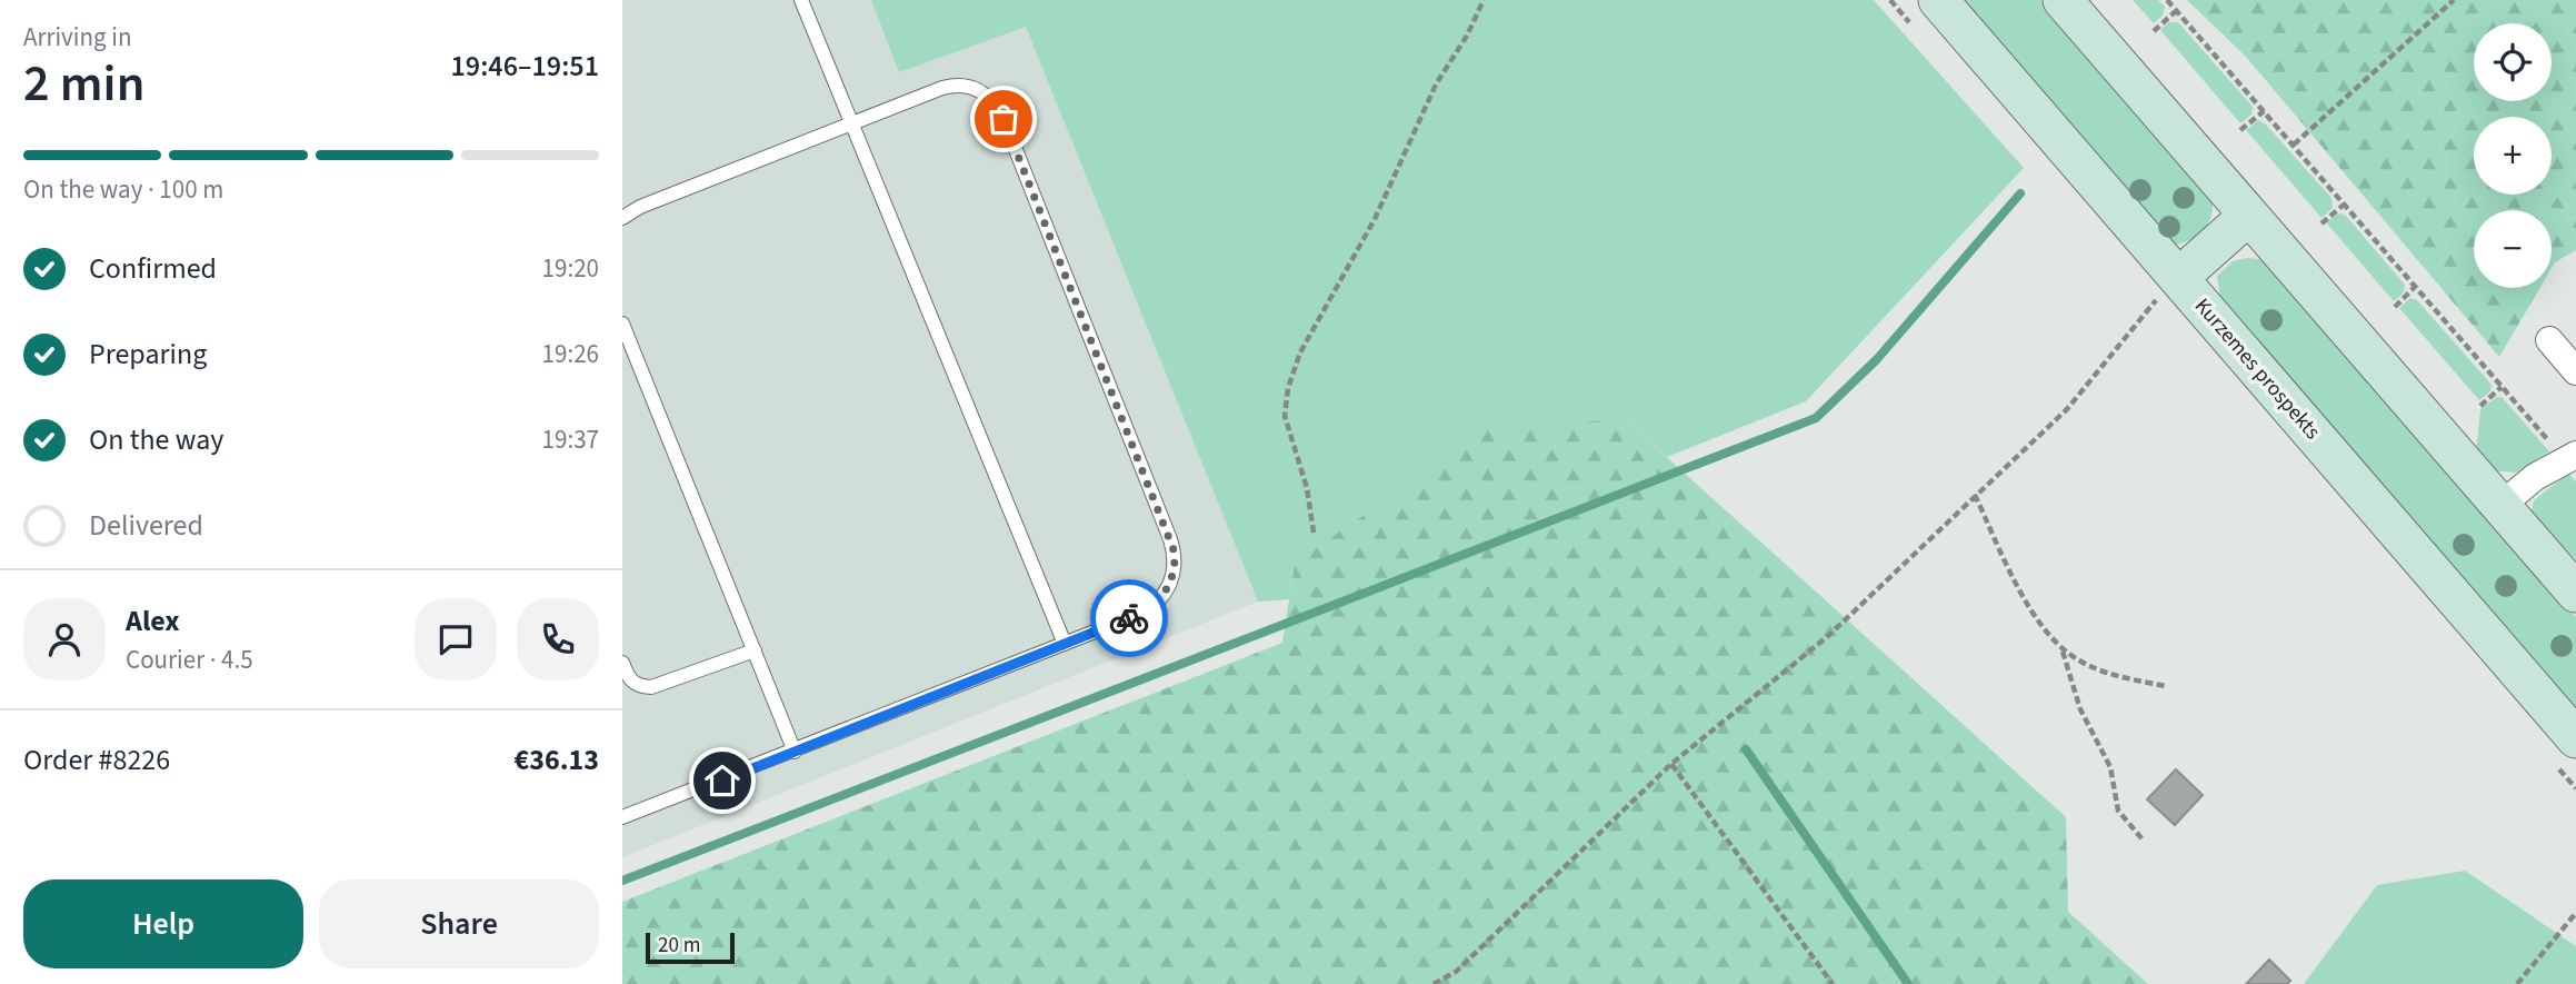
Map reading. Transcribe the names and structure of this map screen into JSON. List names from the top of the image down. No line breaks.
{"streets":{"main road":["Kurzemes prospekts"]},"scale_bar":"20 m","page":{"heading":["2 min","Arriving in","19:46–19:51"],"panel":["Alex","Courier · 4.5","Order #8226","€36.13"],"map_buttons":["+","−"],"bar":"On the way · 100 m","list":[["Confirmed","19:20"],["Preparing","19:26"],["On the way","19:37"],"Delivered"],"buttons":["Help","Share"],"scale":"20 m"}}
